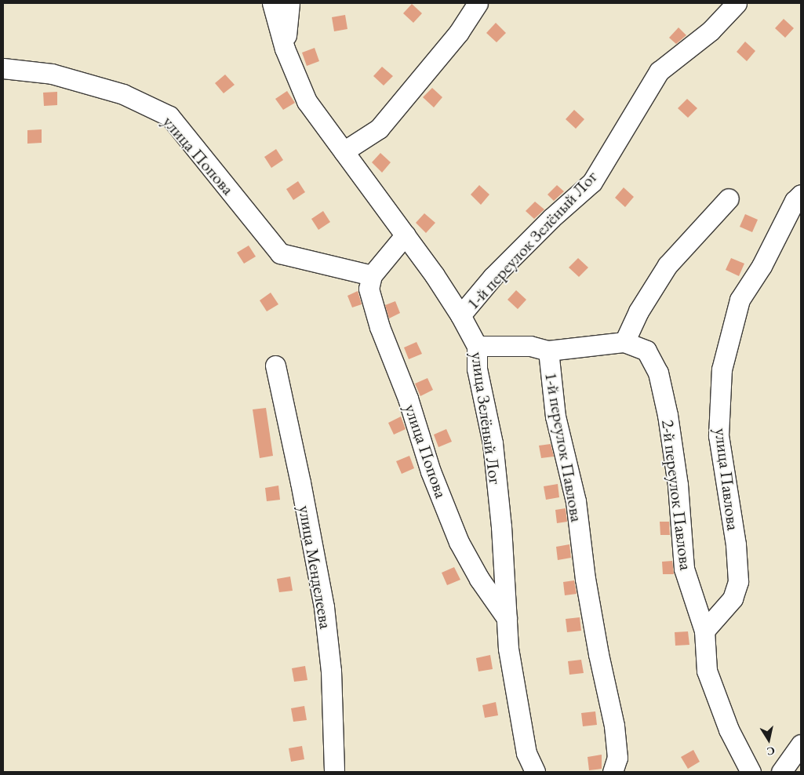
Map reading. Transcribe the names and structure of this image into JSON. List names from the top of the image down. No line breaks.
{"streets":{"street":["улица Попова","1-й переулок Зелёный Лог","улица Зелёный Лог","1-й переулок Павлова","улица Павлова","2-й переулок Павлова","улица Менделеева"]},"crossings":[["улица Попова","улица Зелёный Лог"],["1-й переулок Зелёный Лог","улица Зелёный Лог"],["1-й переулок Павлова","2-й переулок Павлова"],["улица Павлова","2-й переулок Павлова"]],"north":"bottom"}
